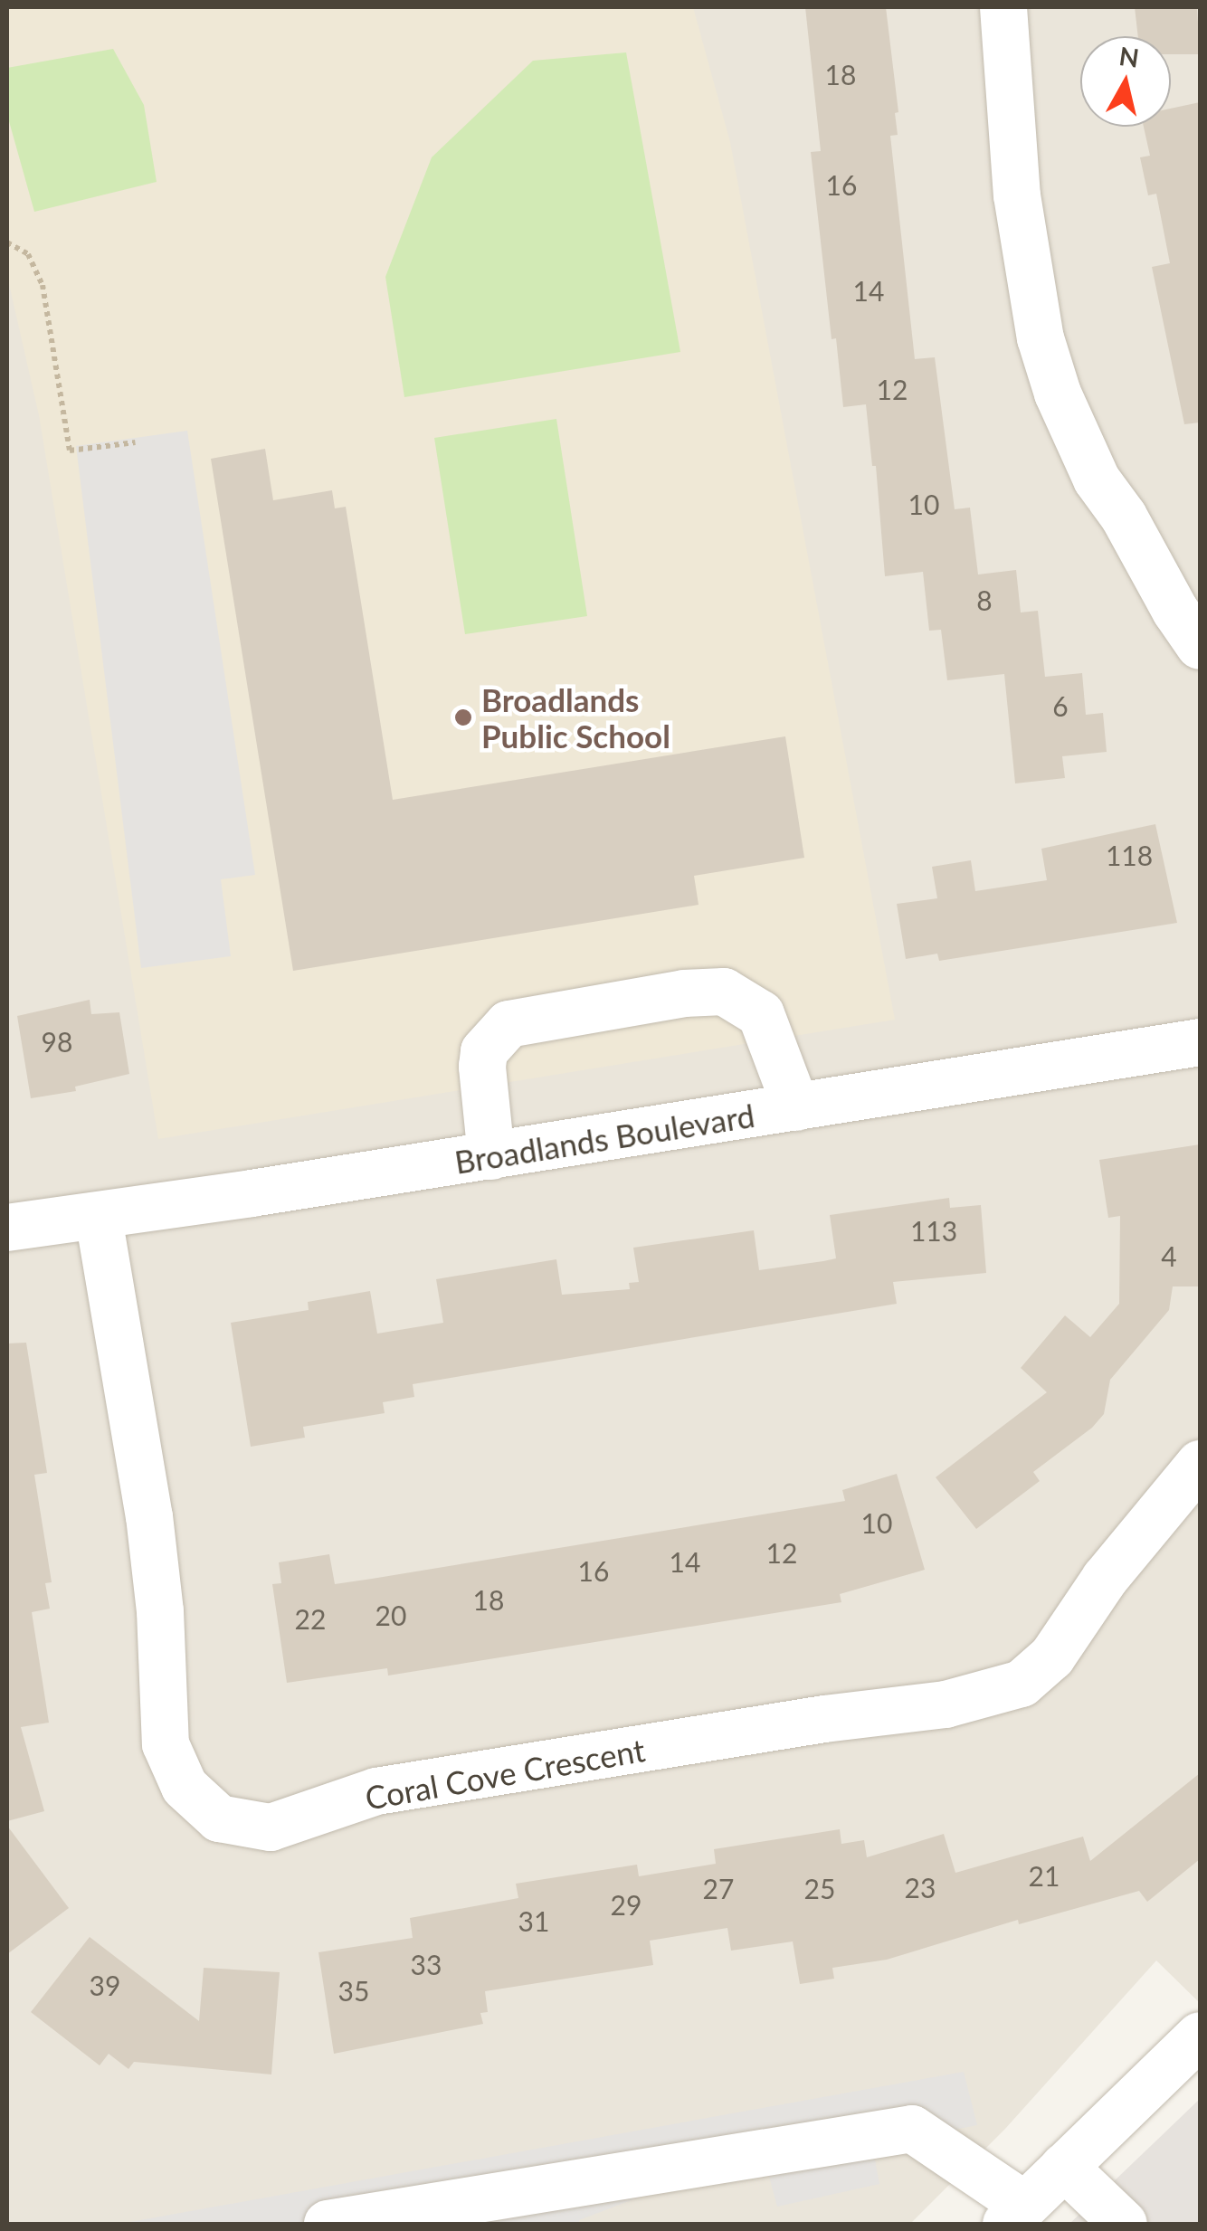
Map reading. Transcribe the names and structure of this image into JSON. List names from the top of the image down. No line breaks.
{"streets":{"street":["Broadlands Boulevard","Coral Cove Crescent"]},"crossings":[["Broadlands Boulevard","Coral Cove Crescent"]],"places":["Broadlands Public School"],"house_numbers":["18","16","14","12","10","8","6","118","98","113","4","10","12","14","16","18","20","22","21","23","27","25","29","31","33","39","35"],"north":"top"}
